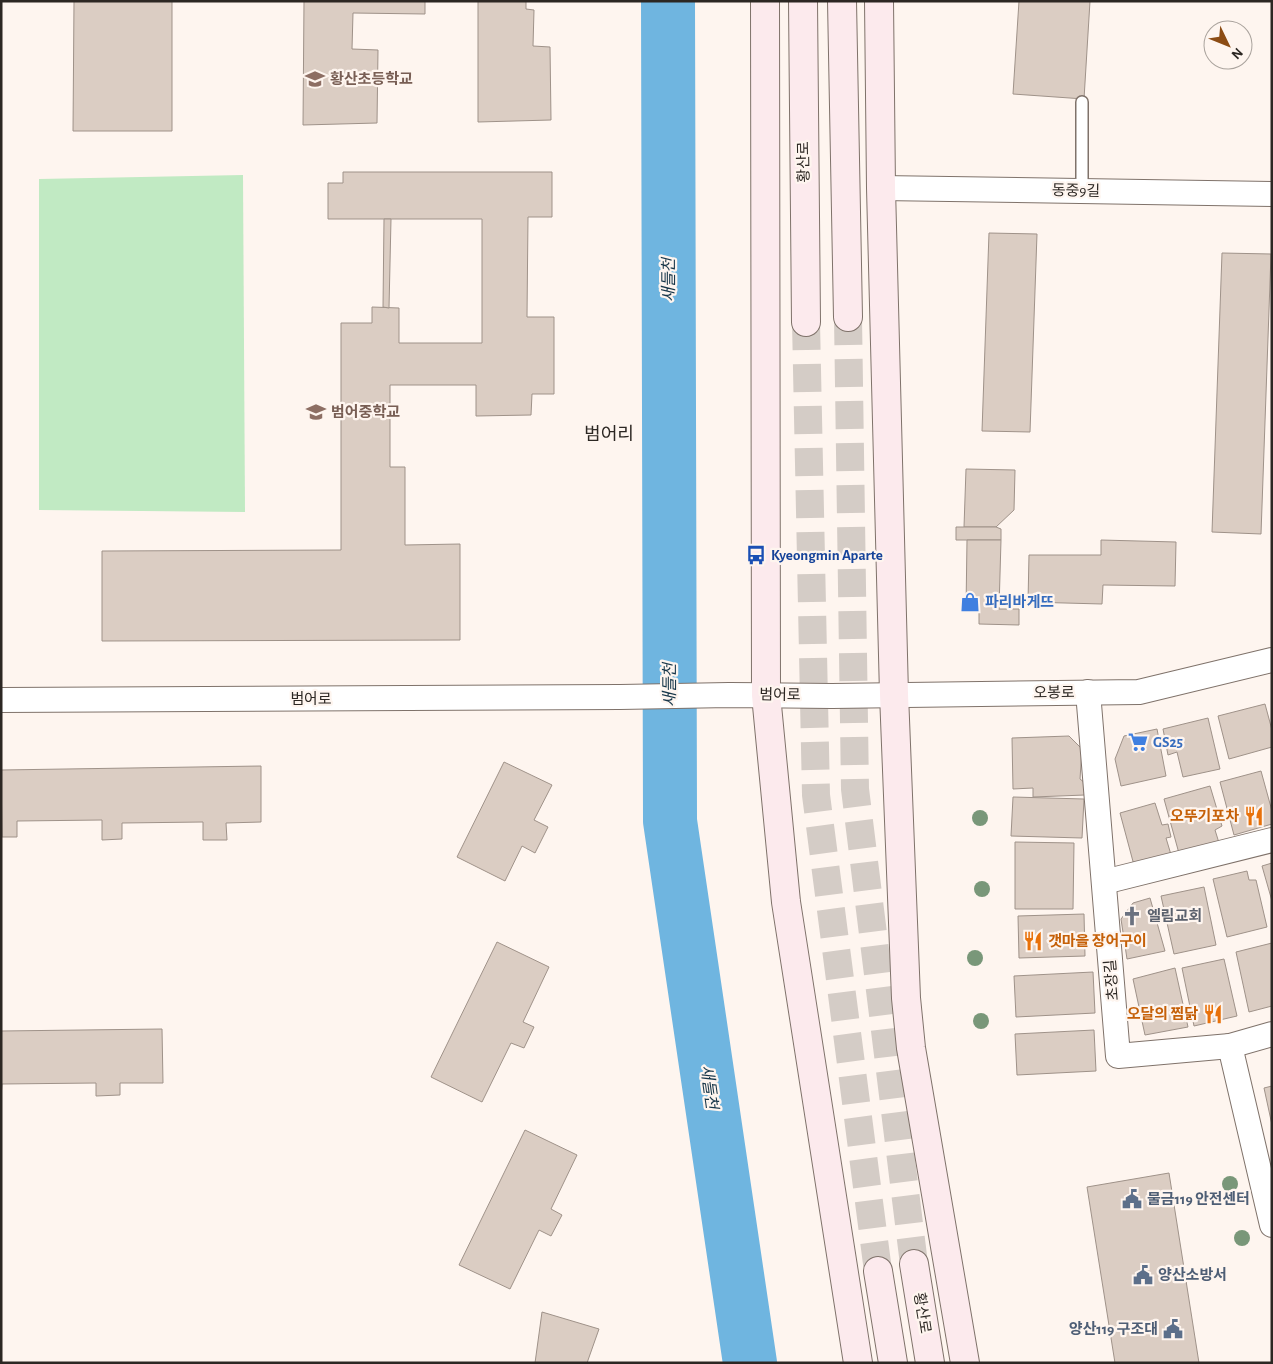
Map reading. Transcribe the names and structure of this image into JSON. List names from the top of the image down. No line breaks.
{"streets":{"main road":["황산로"],"street":["동중9길","오봉로","범어로","초장길"]},"crossings":[["오봉로","범어로"],["오봉로","초장길"]],"districts":["범어리"],"water":["새들천"],"places":{"school or university":["황산초등학교","범어중학교"],"bus stop":["Kyeongmin Aparte"],"shop":["파리바게뜨"],"supermarket":["GS25"],"restaurant":["오뚜기포차","갯마을 장어구이","오달의 찜닭"],"church":["엘림교회"],"public building":["물금119 안전센터","양산소방서","양산119 구조대"]},"north":"bottom right"}
